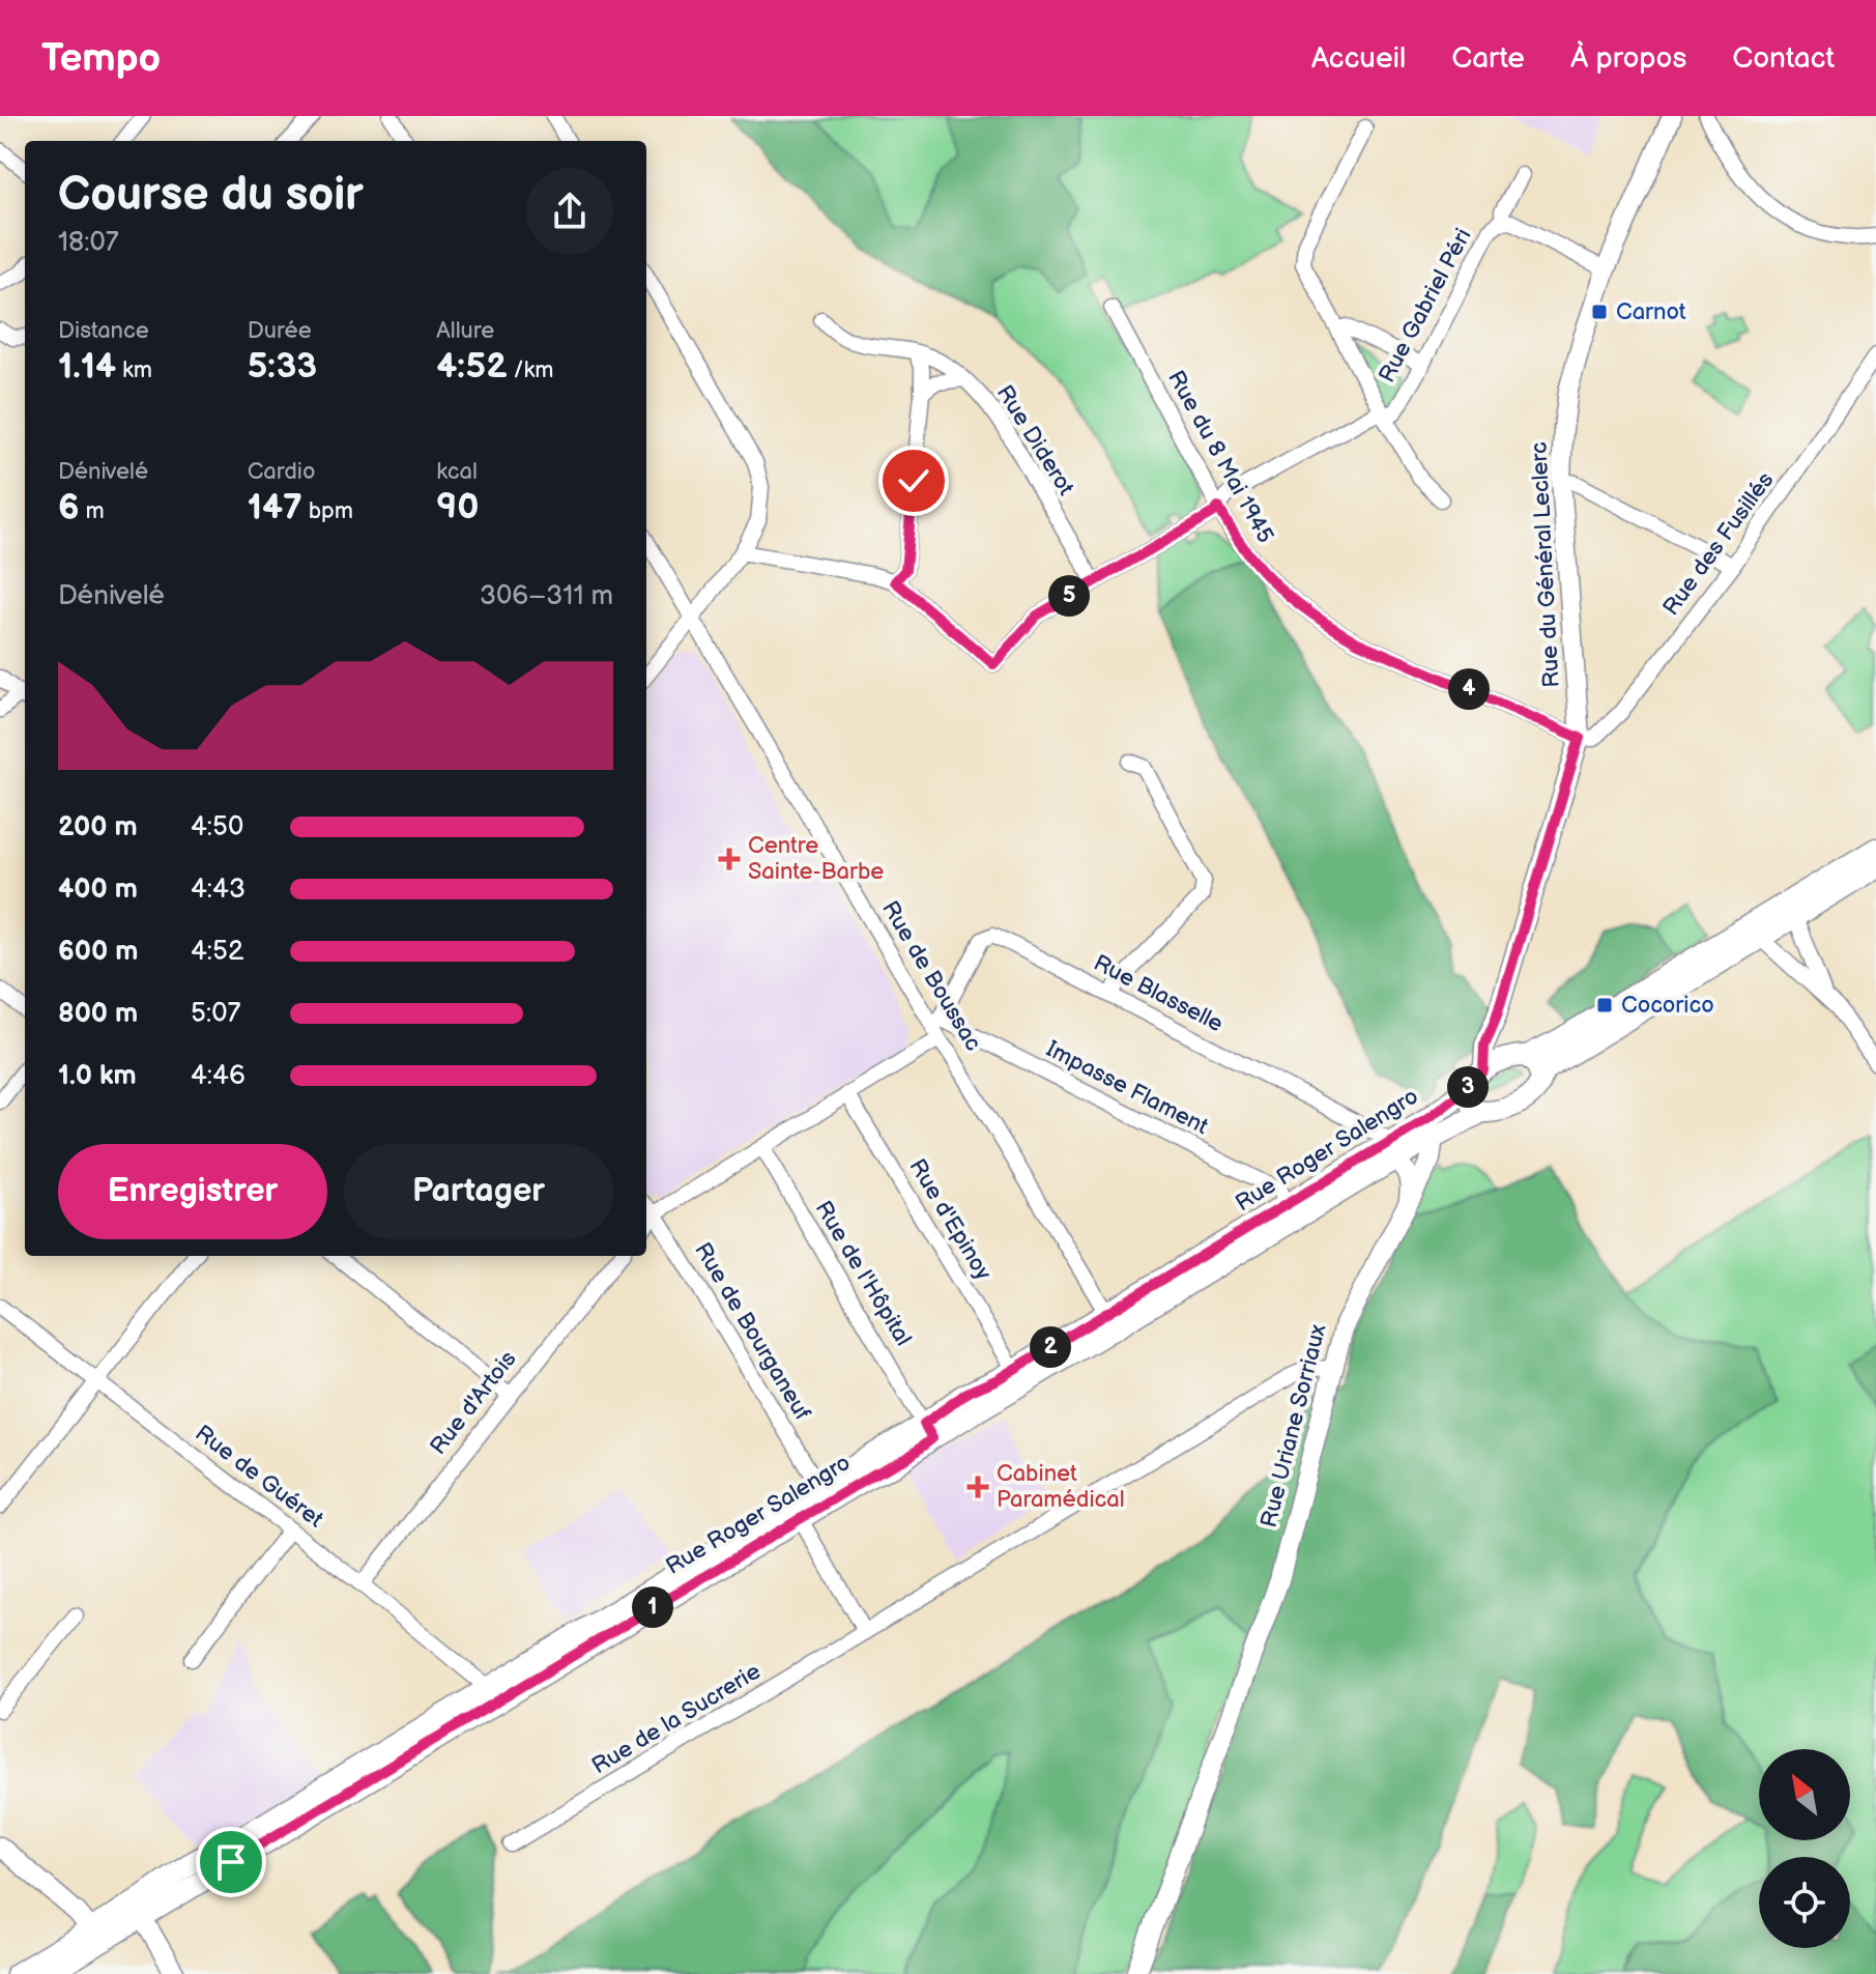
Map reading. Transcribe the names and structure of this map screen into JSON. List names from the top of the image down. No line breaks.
{"streets":{"main road":["Rue Roger Salengro"],"street":["Rue Gabriel Péri","Rue Diderot","Rue du 8 Mai 1945","Rue des Fusillés","Rue du Général Leclerc","Rue de Boussac","Rue Blasselle","Impasse Flament","Rue d'Epinoy","Rue de l'Hôpital","Rue de Bourganeuf","Rue d'Artois","Rue Uriane Sorriaux","Rue de Guéret","Rue de la Sucrerie"]},"crossings":[["Rue Gabriel Péri","Rue du 8 Mai 1945"],["Rue Gabriel Péri","Rue du Général Leclerc"],["Rue du 8 Mai 1945","Rue des Fusillés"],["Rue du 8 Mai 1945","Rue du Général Leclerc"],["Rue des Fusillés","Rue du Général Leclerc"],["Rue du Général Leclerc","Rue Roger Salengro"],["Rue de Boussac","Rue Blasselle"],["Rue de Boussac","Impasse Flament"],["Rue de Boussac","Rue Roger Salengro"],["Rue Blasselle","Impasse Flament"],["Rue Blasselle","Rue Roger Salengro"],["Impasse Flament","Rue Roger Salengro"],["Rue Roger Salengro","Rue d'Epinoy"],["Rue Roger Salengro","Rue de l'Hôpital"],["Rue Roger Salengro","Rue de Bourganeuf"],["Rue Roger Salengro","Rue Uriane Sorriaux"],["Rue Roger Salengro","Rue de Guéret"],["Rue d'Artois","Rue de Guéret"],["Rue Uriane Sorriaux","Rue de la Sucrerie"]],"places":{"transit":["Carnot","Cocorico"],"health":["Centre Sainte-Barbe","Cabinet Paramédical"]},"north":"top left","page":{"header":"Tempo","nav":["Accueil","Carte","À propos","Contact"],"heading":["Course du soir","18:07"],"stats":[["Distance","1.14 km"],["Durée","5:33"],["Allure","4:52 /km"],["Dénivelé","6 m"],["Cardio","147 bpm"],["kcal","90"]],"chart":["Dénivelé","306–311 m"],"pins":["5","4","3","2","1"],"list":[{"name":"200 m","note":"4:50"},{"name":"400 m","note":"4:43"},{"name":"600 m","note":"4:52"},{"name":"800 m","note":"5:07"},{"name":"1.0 km","note":"4:46"}],"buttons":["Enregistrer","Partager"]}}
